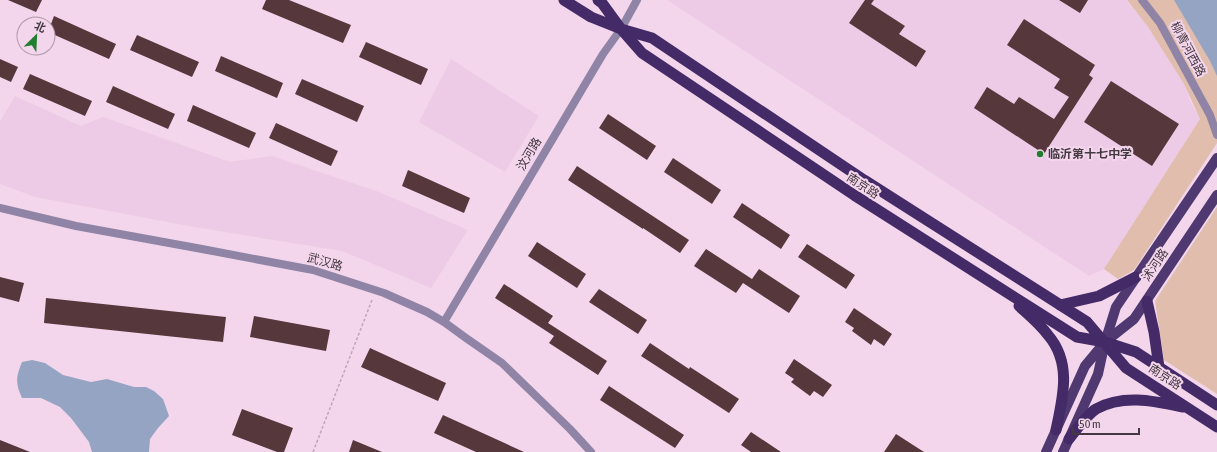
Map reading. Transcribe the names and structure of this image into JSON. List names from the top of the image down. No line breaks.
{"streets":{"highway":["南京路"],"main road":["沭河路"],"street":["柳青河西路","汶河路","武汉路"]},"crossings":[["汶河路","南京路"],["汶河路","武汉路"],["南京路","沭河路"]],"places":["临沂第十七中学"],"scale_bar":"50 m","north":"top right"}
